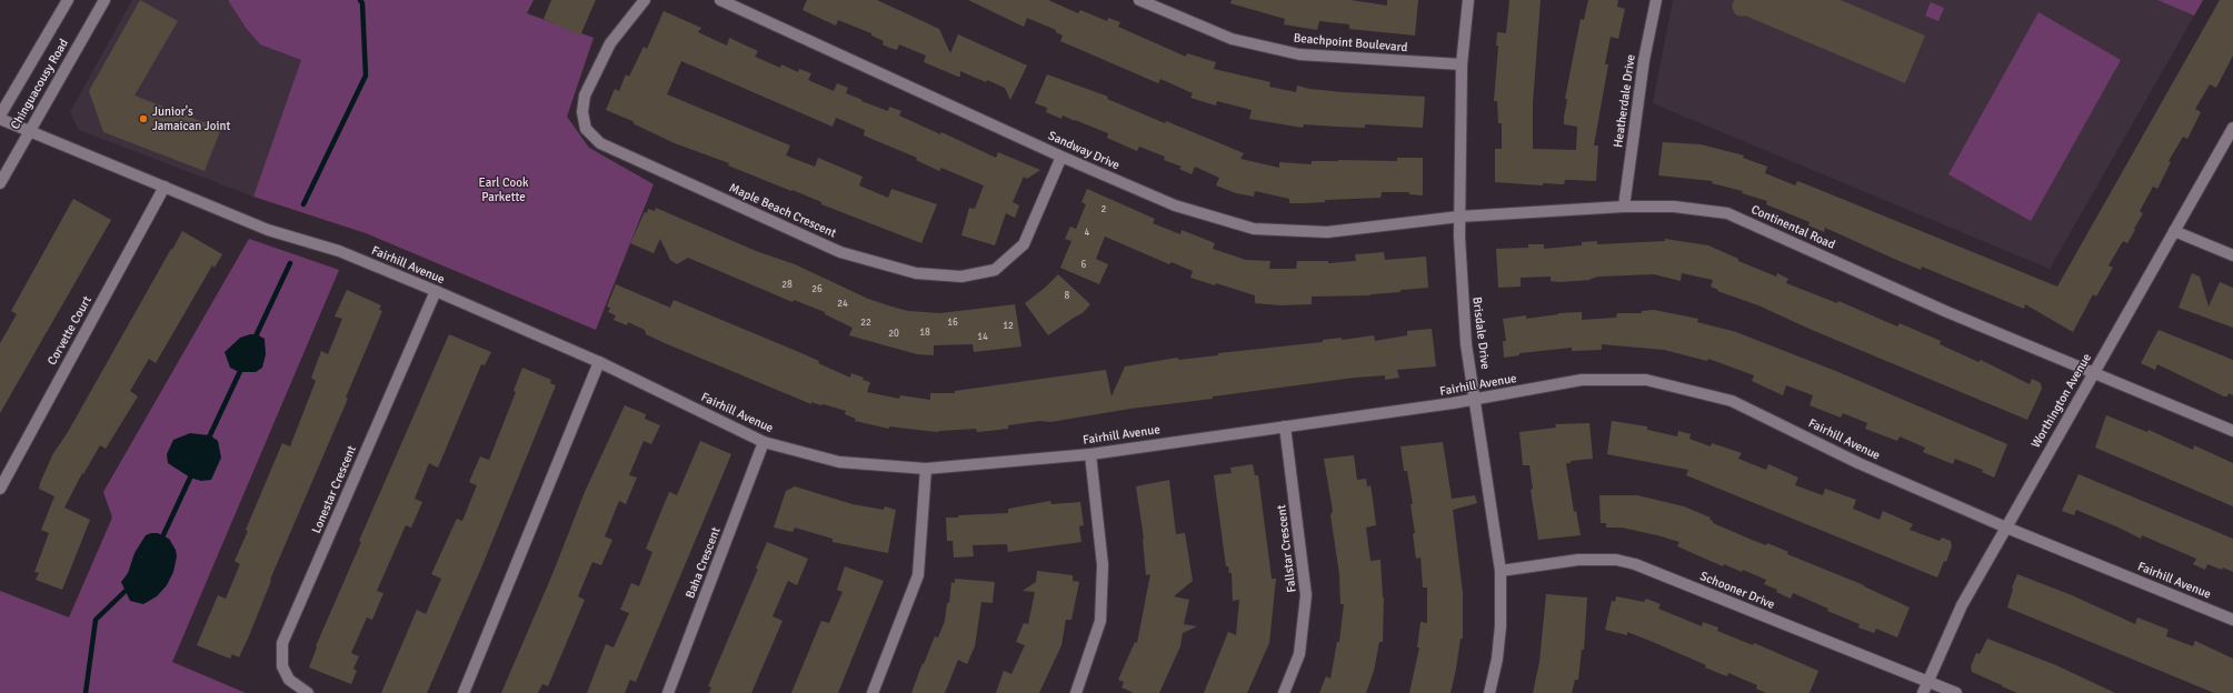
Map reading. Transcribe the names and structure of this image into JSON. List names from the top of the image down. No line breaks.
{"streets":{"street":["Beachpoint Boulevard","Chinguacousy Road","Heatherdale Drive","Sandway Drive","Maple Beach Crescent","Continental Road","Fairhill Avenue","Corvette Court","Brisdale Drive","Worthington Avenue","Lonestar Crescent","Fallstar Crescent","Baha Crescent","Schooner Drive"]},"crossings":[["Beachpoint Boulevard","Brisdale Drive"],["Chinguacousy Road","Fairhill Avenue"],["Heatherdale Drive","Continental Road"],["Sandway Drive","Maple Beach Crescent"],["Sandway Drive","Continental Road"],["Sandway Drive","Brisdale Drive"],["Continental Road","Brisdale Drive"],["Continental Road","Worthington Avenue"],["Fairhill Avenue","Corvette Court"],["Fairhill Avenue","Brisdale Drive"],["Fairhill Avenue","Worthington Avenue"],["Fairhill Avenue","Lonestar Crescent"],["Fairhill Avenue","Fallstar Crescent"],["Fairhill Avenue","Baha Crescent"],["Brisdale Drive","Schooner Drive"],["Worthington Avenue","Schooner Drive"]],"parks":["Earl Cook Parkette"],"places":["Junior's Jamaican Joint"],"house_numbers":["2","4","6","28","26","8","24","22","16","12","18","20","14"]}
